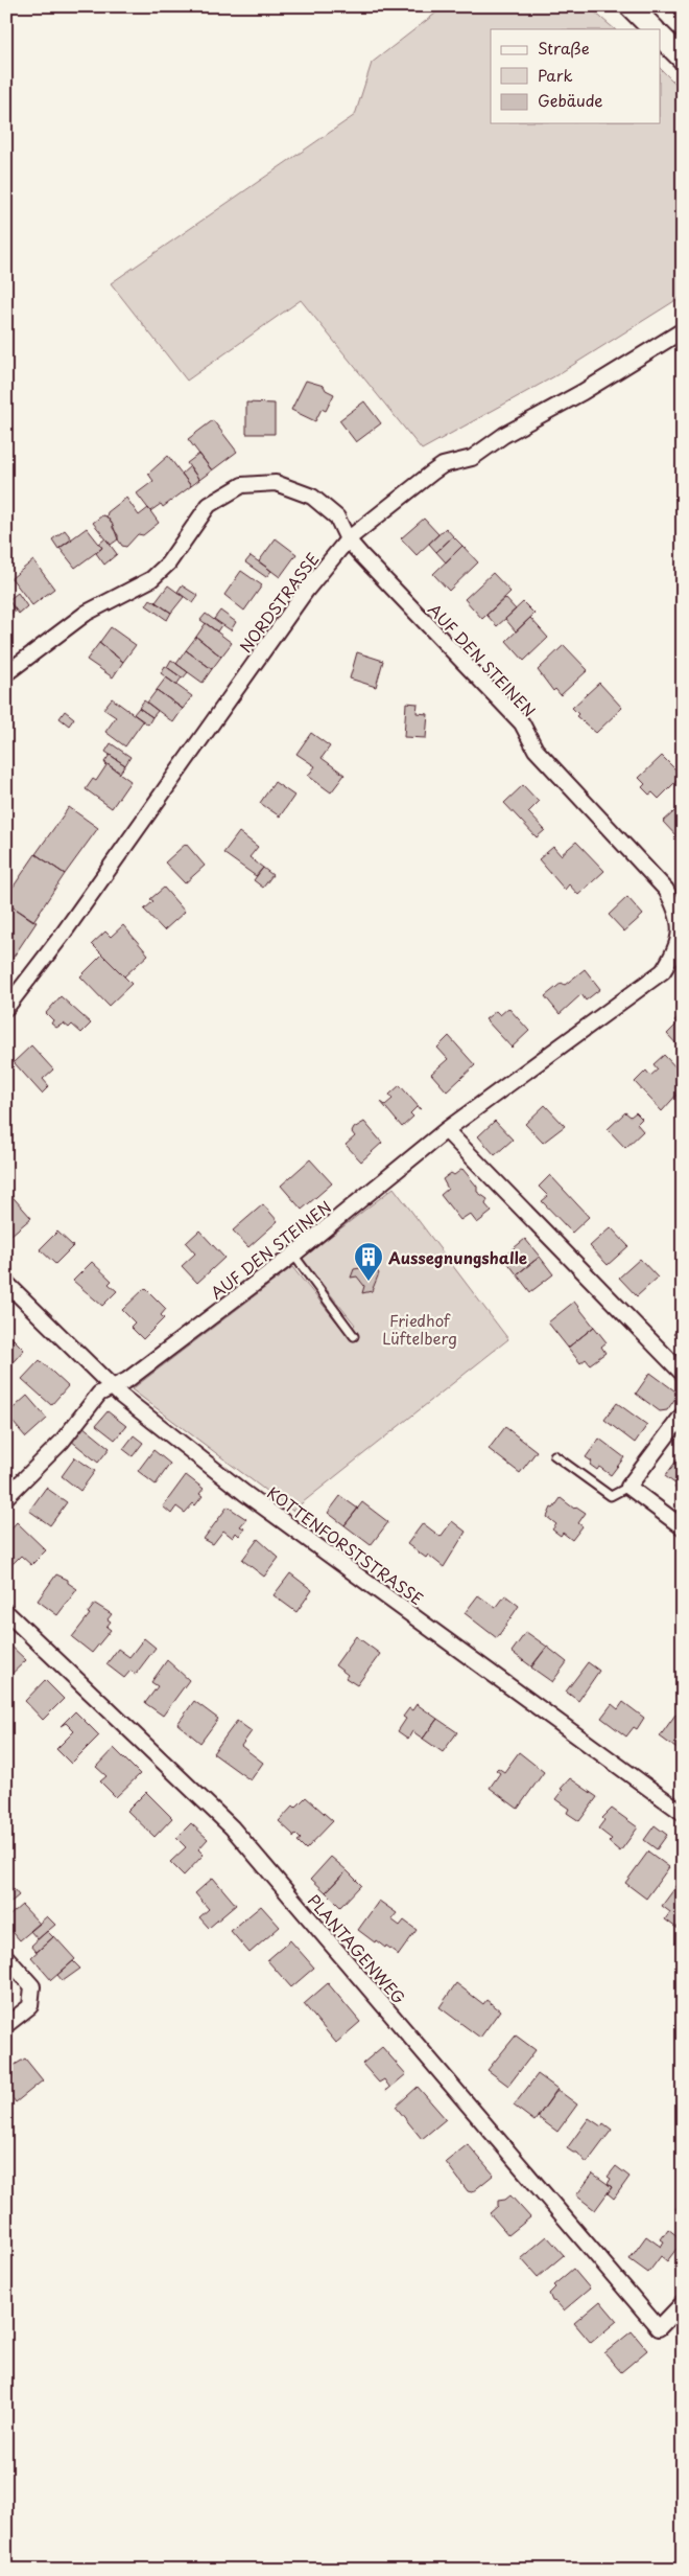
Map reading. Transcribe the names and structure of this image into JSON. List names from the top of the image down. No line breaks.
{"streets":{"street":["NORDSTRASSE","AUF DEN STEINEN","KOTTENFORSTSTRASSE","PLANTAGENWEG"]},"crossings":[["NORDSTRASSE","AUF DEN STEINEN"],["AUF DEN STEINEN","KOTTENFORSTSTRASSE"]],"parks":["Friedhof Lüftelberg"],"places":{"building":["Aussegnungshalle"]},"legend":["Straße","Park","Gebäude"]}
